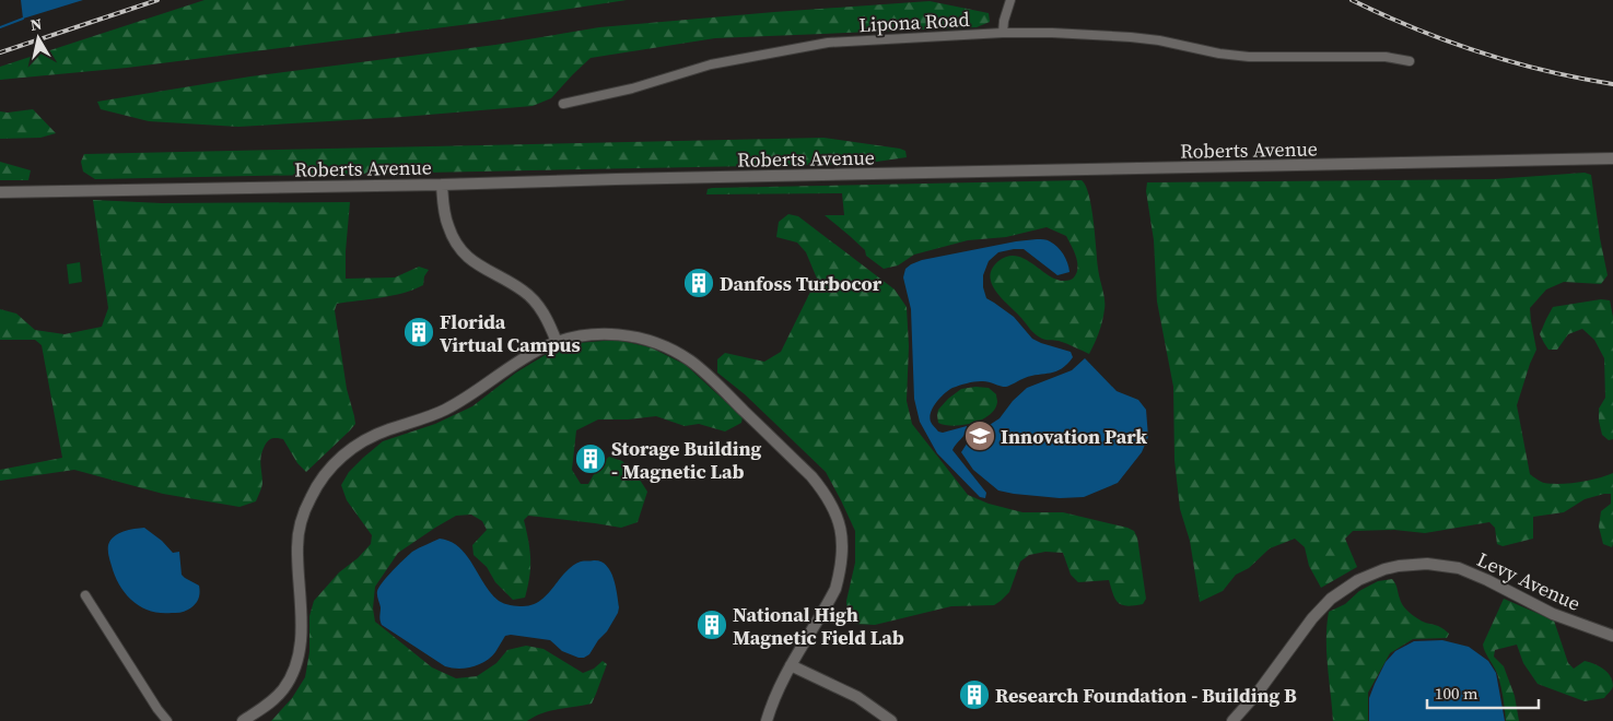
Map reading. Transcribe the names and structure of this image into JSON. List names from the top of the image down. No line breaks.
{"streets":{"street":["Lipona Road","Roberts Avenue","Levy Avenue"]},"places":{"building":["Danfoss Turbocor","Florida Virtual Campus","Storage Building - Magnetic Lab","National High Magnetic Field Lab","Research Foundation - Building B"],"school or university":["Innovation Park"]},"scale_bar":"100 m","north":"top"}
